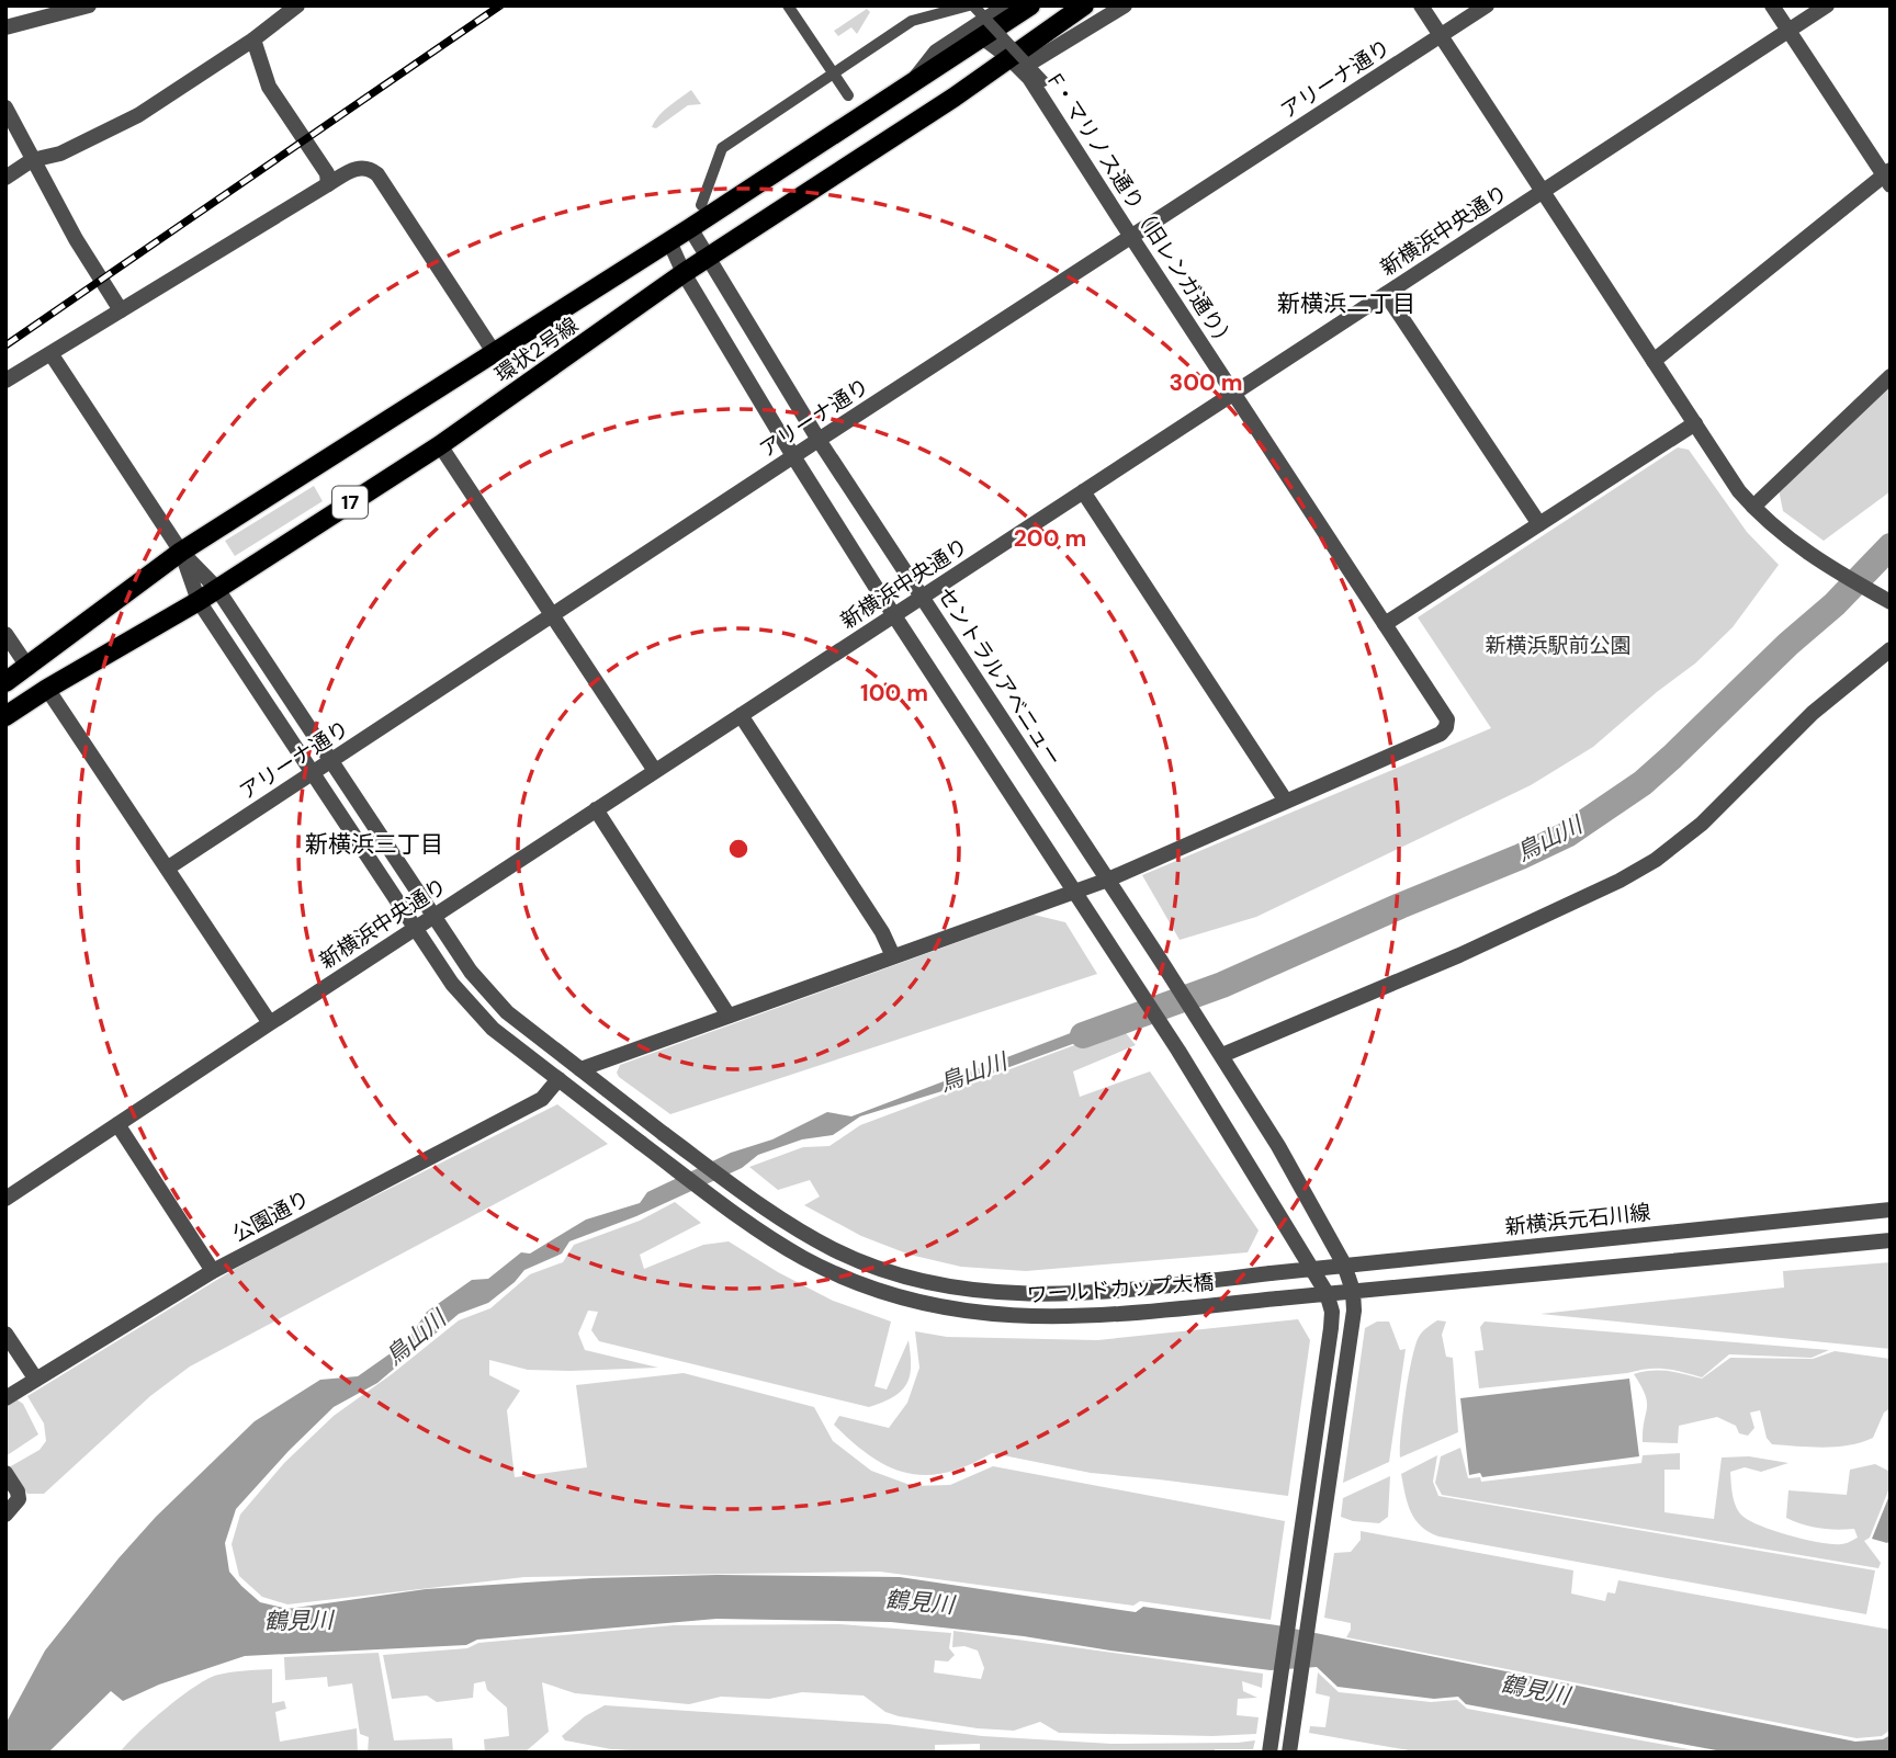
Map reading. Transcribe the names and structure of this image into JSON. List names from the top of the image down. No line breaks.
{"streets":{"main road":["環状2号線","17"],"street":["アリーナ通り","F・マリノス通り（旧レンガ通り）","新横浜中央通り","セントラルアベニュー","公園通り","新横浜元石川線","ワールドカップ大橋"]},"crossings":[["アリーナ通り","F・マリノス通り（旧レンガ通り）"],["アリーナ通り","セントラルアベニュー"],["アリーナ通り","ワールドカップ大橋"],["F・マリノス通り（旧レンガ通り）","新横浜中央通り"],["F・マリノス通り（旧レンガ通り）","環状2号線"],["新横浜中央通り","セントラルアベニュー"],["新横浜中央通り","ワールドカップ大橋"],["環状2号線","セントラルアベニュー"],["環状2号線","ワールドカップ大橋"],["セントラルアベニュー","新横浜元石川線"],["公園通り","ワールドカップ大橋"],["新横浜元石川線","ワールドカップ大橋"]],"districts":["新横浜二丁目","新横浜三丁目"],"water":["鳥山川","鶴見川"],"parks":["新横浜駅前公園"],"rings":["300 m","200 m","100 m"]}
